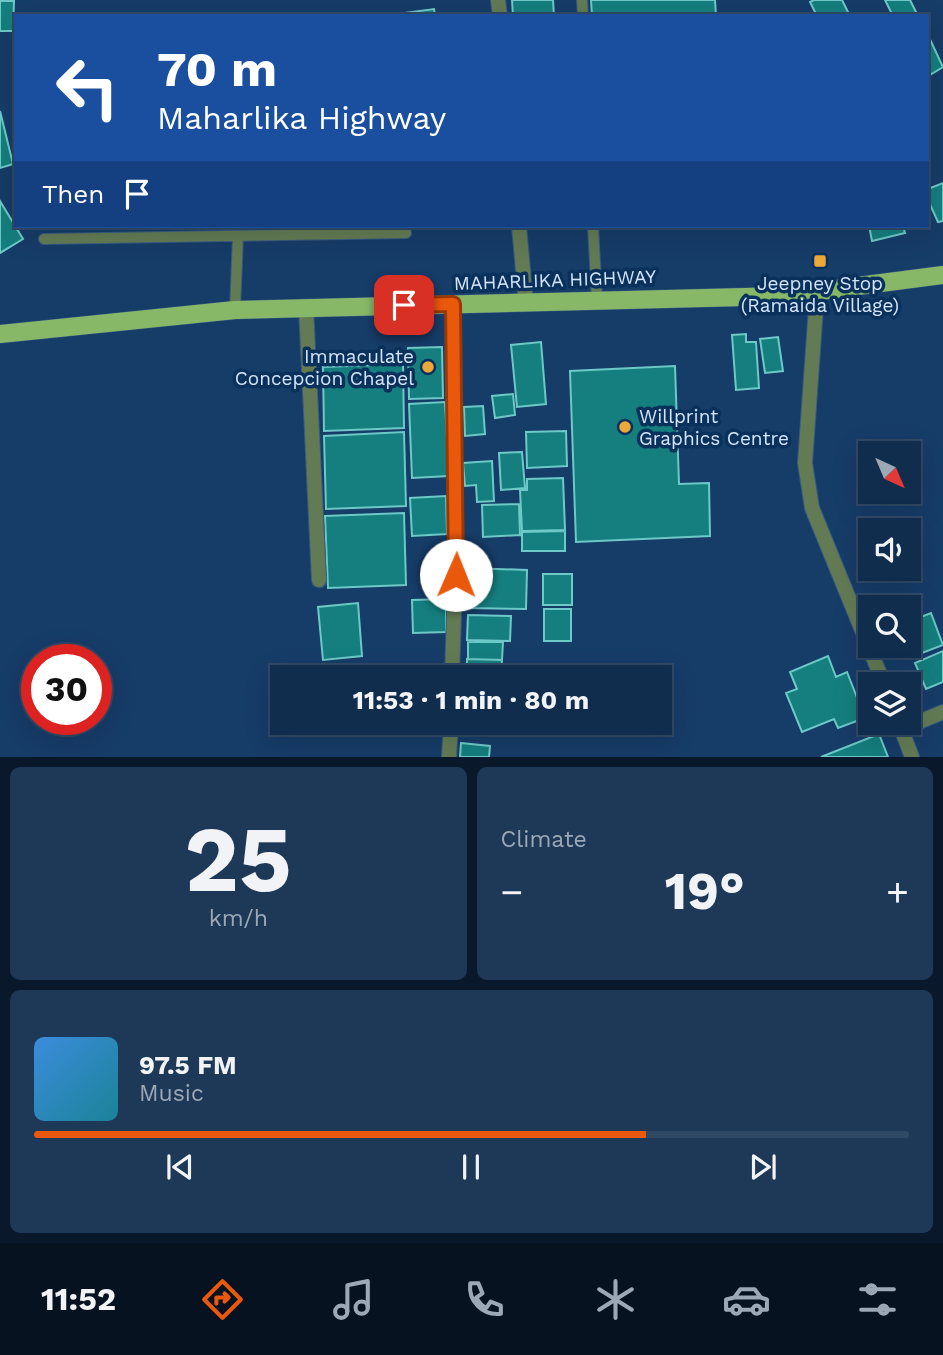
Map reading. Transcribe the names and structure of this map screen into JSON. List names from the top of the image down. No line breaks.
{"streets":{"main road":["MAHARLIKA HIGHWAY"]},"places":{"transit":["Jeepney Stop (Ramaida Village)"],"other":["Immaculate Concepcion Chapel","Willprint Graphics Centre"]},"north":"bottom right","page":{"turn":["70 m","Maharlika Highway"],"then":"Then","limit":"30","trip":"11:53 · 1 min · 80 m","tile":[["25","km/h"],"Climate"],"heat":["−","19°","+"],"song":["97.5 FM","Music"],"tabs":"11:52"}}
